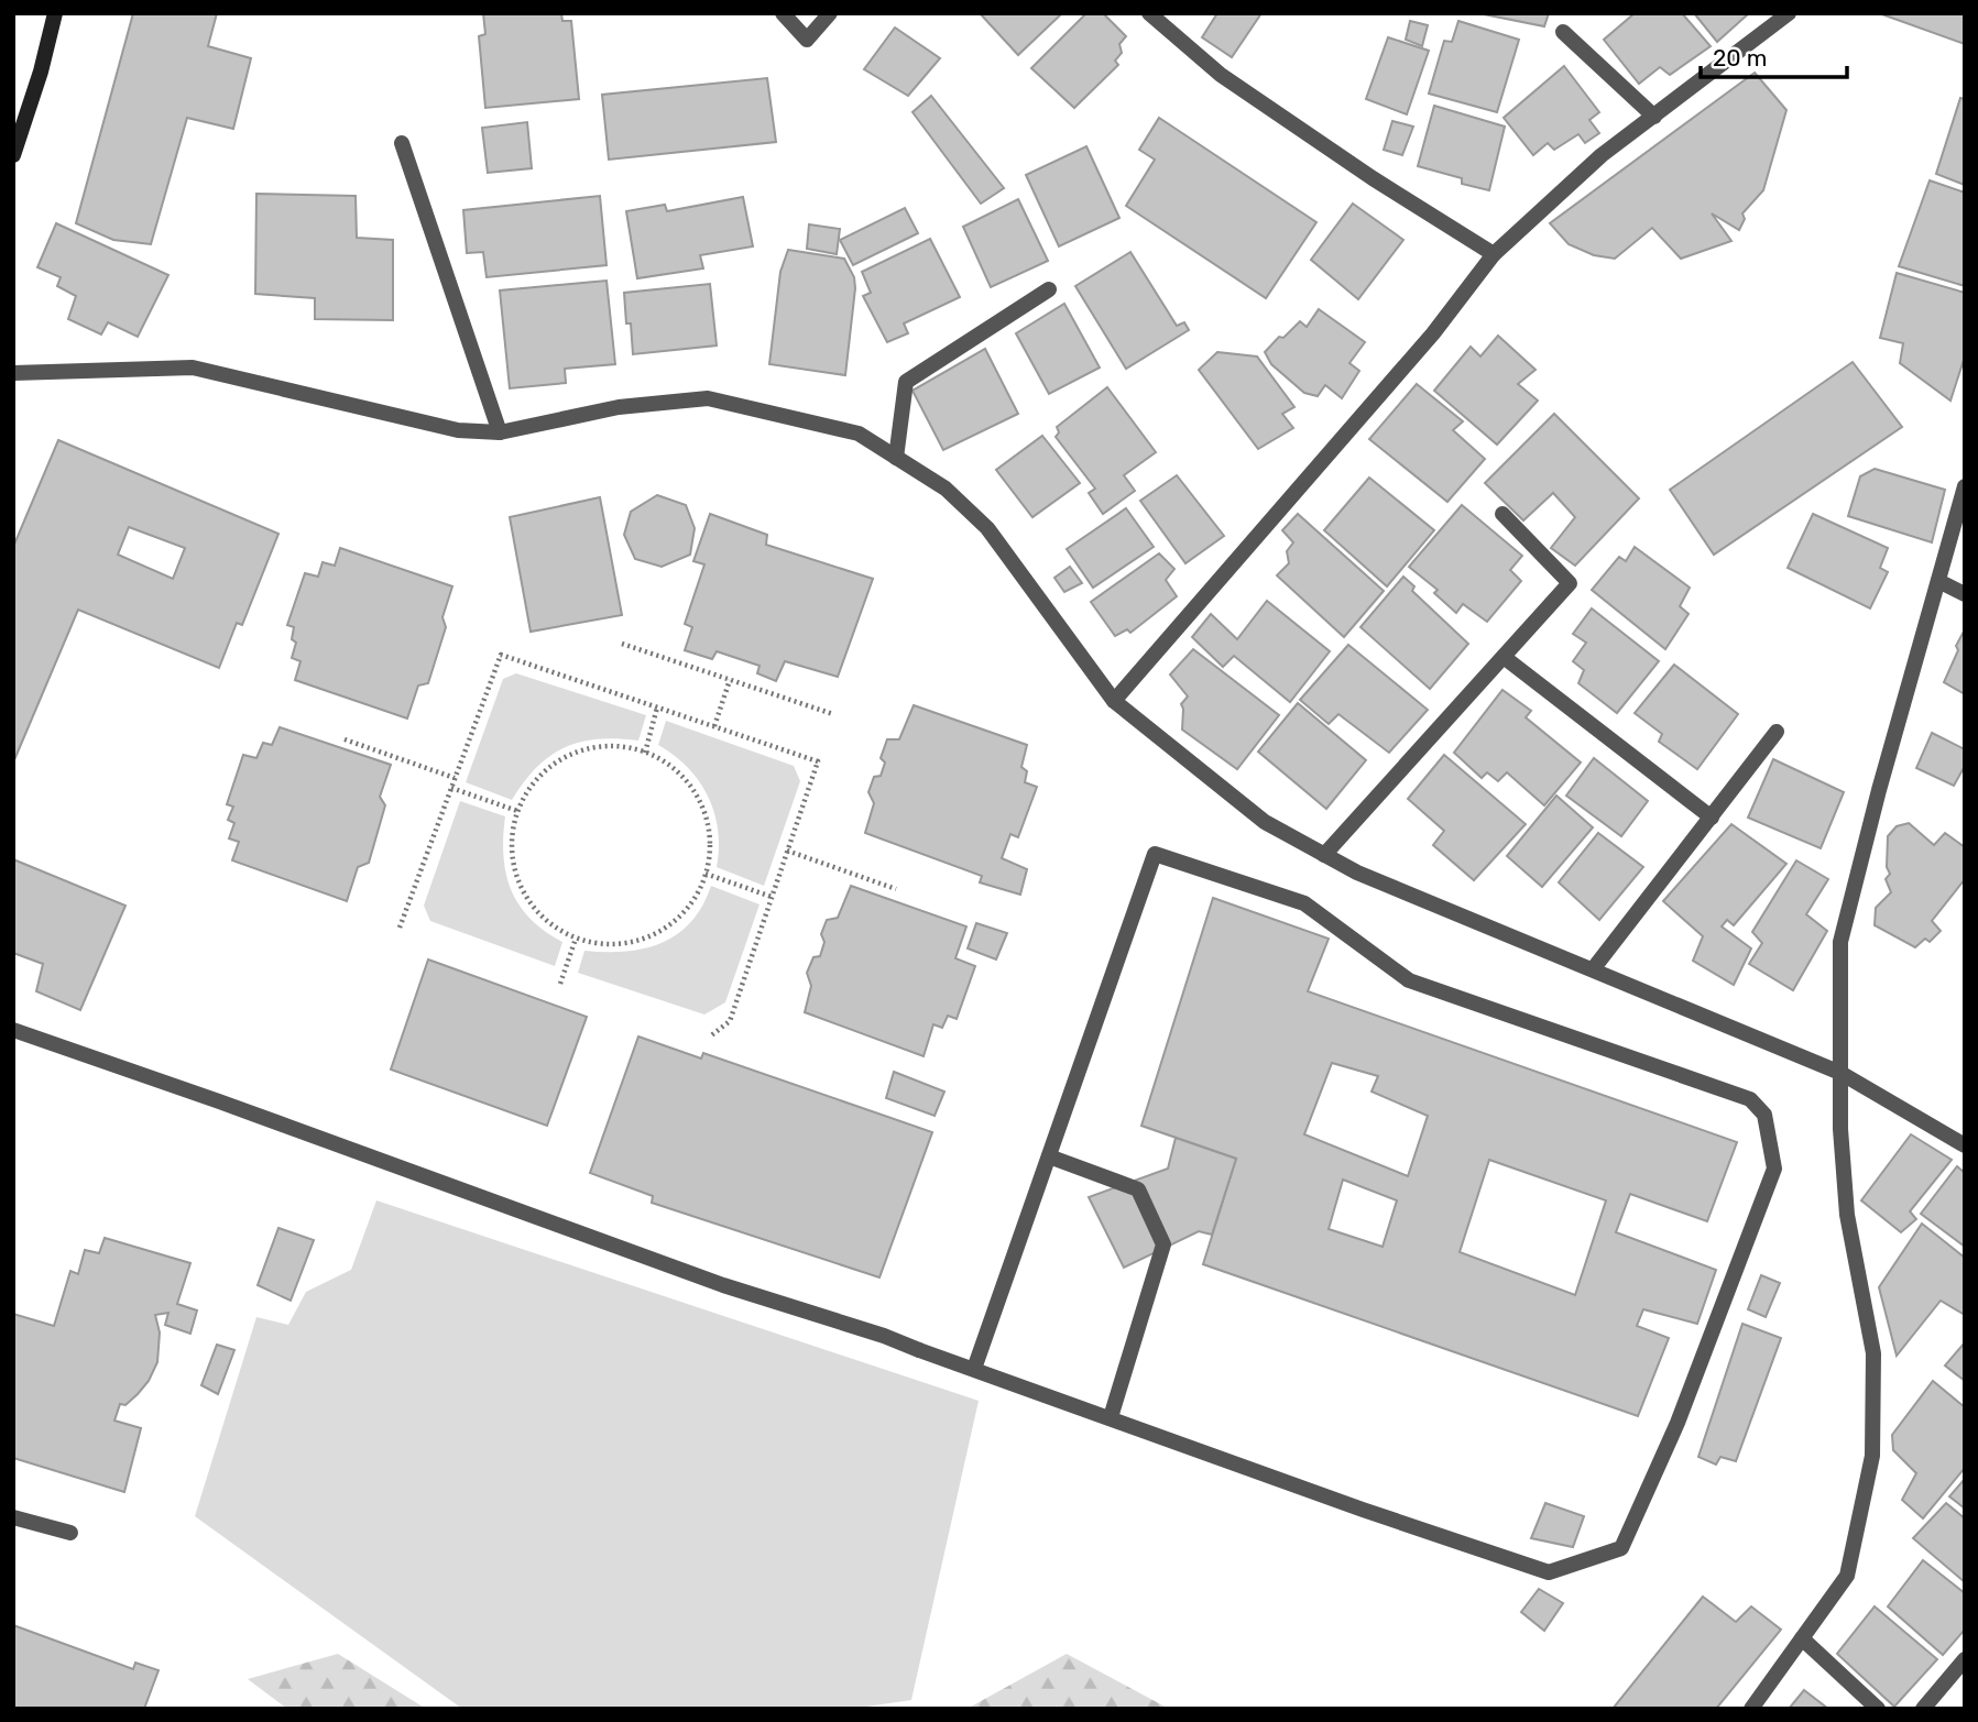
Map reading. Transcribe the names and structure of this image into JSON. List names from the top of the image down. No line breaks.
{"scale_bar":"20 m"}
